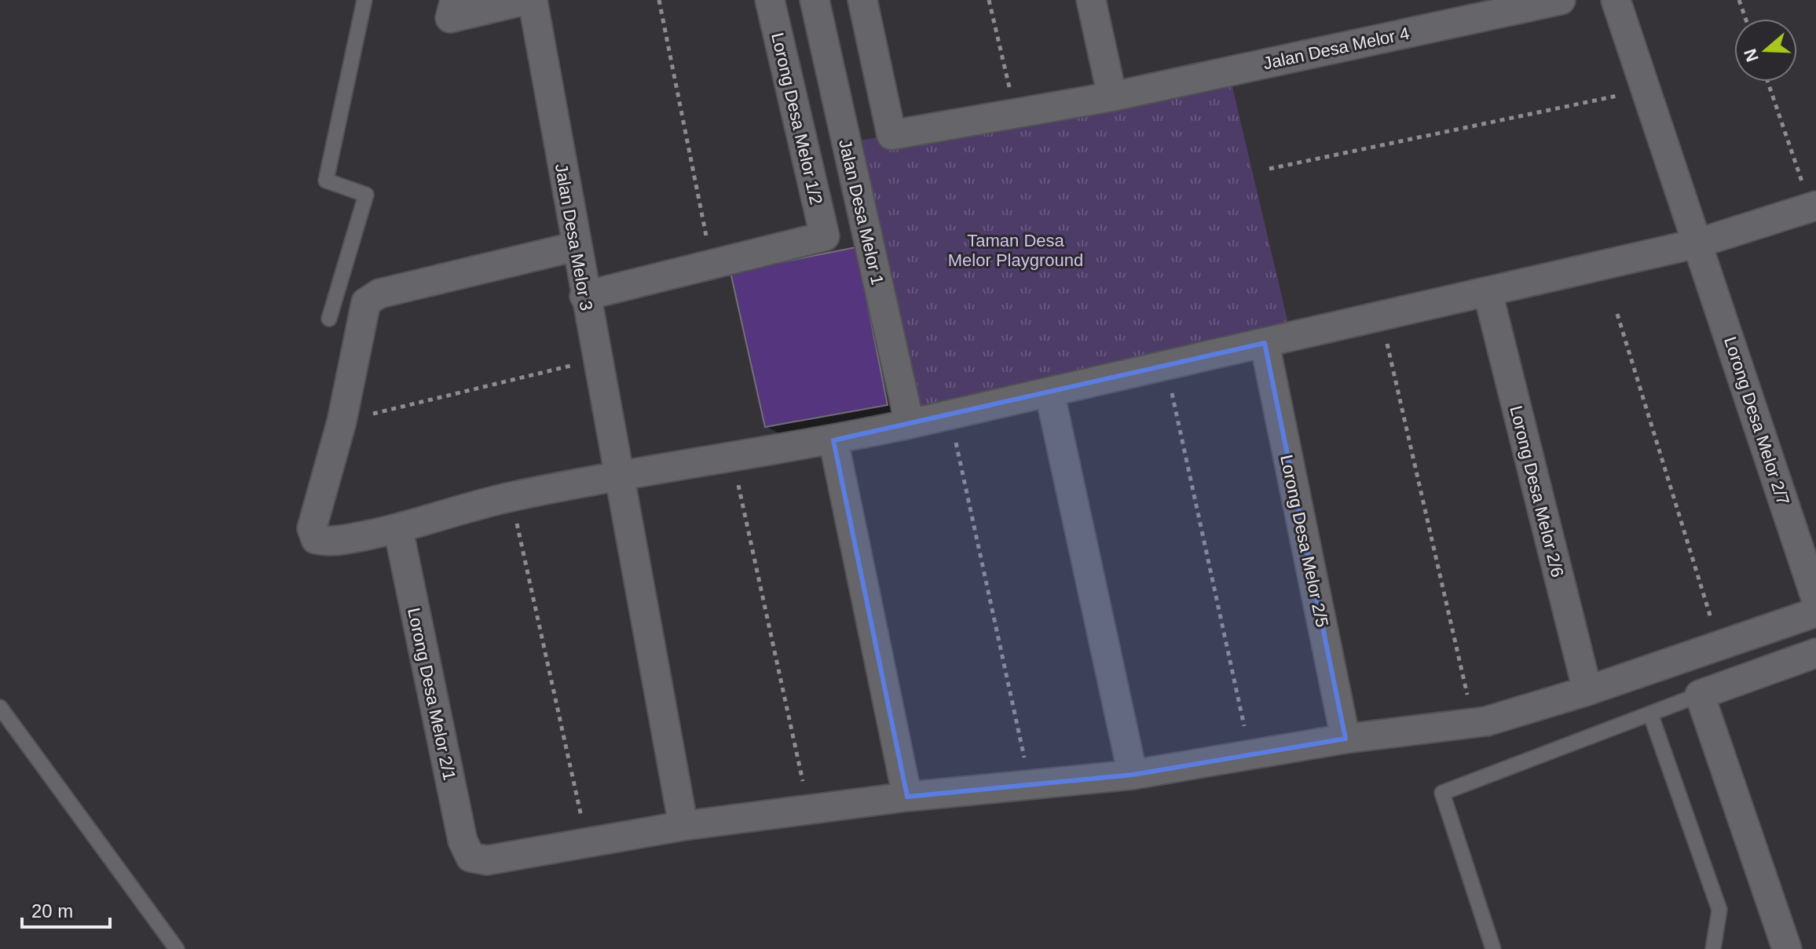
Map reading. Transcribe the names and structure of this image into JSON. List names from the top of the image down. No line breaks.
{"streets":{"street":["Jalan Desa Melor 4","Lorong Desa Melor 1/2","Jalan Desa Melor 1","Jalan Desa Melor 3","Lorong Desa Melor 2/7","Lorong Desa Melor 2/6","Lorong Desa Melor 2/5","Lorong Desa Melor 2/1"]},"parks":["Taman Desa Melor Playground"],"scale_bar":"20 m","north":"left"}
